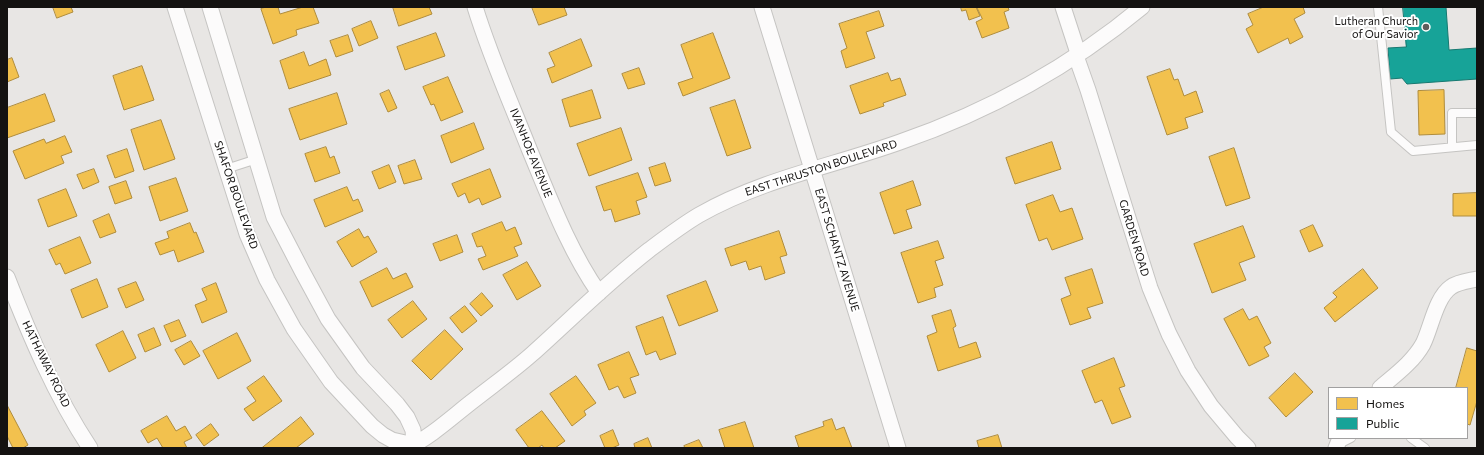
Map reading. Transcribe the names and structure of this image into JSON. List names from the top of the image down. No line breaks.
{"streets":{"street":["IVANHOE AVENUE","EAST THRUSTON BOULEVARD","SHAFOR BOULEVARD","GARDEN ROAD","EAST SCHANTZ AVENUE","HATHAWAY ROAD"]},"crossings":[["IVANHOE AVENUE","EAST THRUSTON BOULEVARD"],["EAST THRUSTON BOULEVARD","SHAFOR BOULEVARD"],["EAST THRUSTON BOULEVARD","GARDEN ROAD"],["EAST THRUSTON BOULEVARD","EAST SCHANTZ AVENUE"]],"places":["Lutheran Church of Our Savior"],"legend":["Homes","Public"]}
